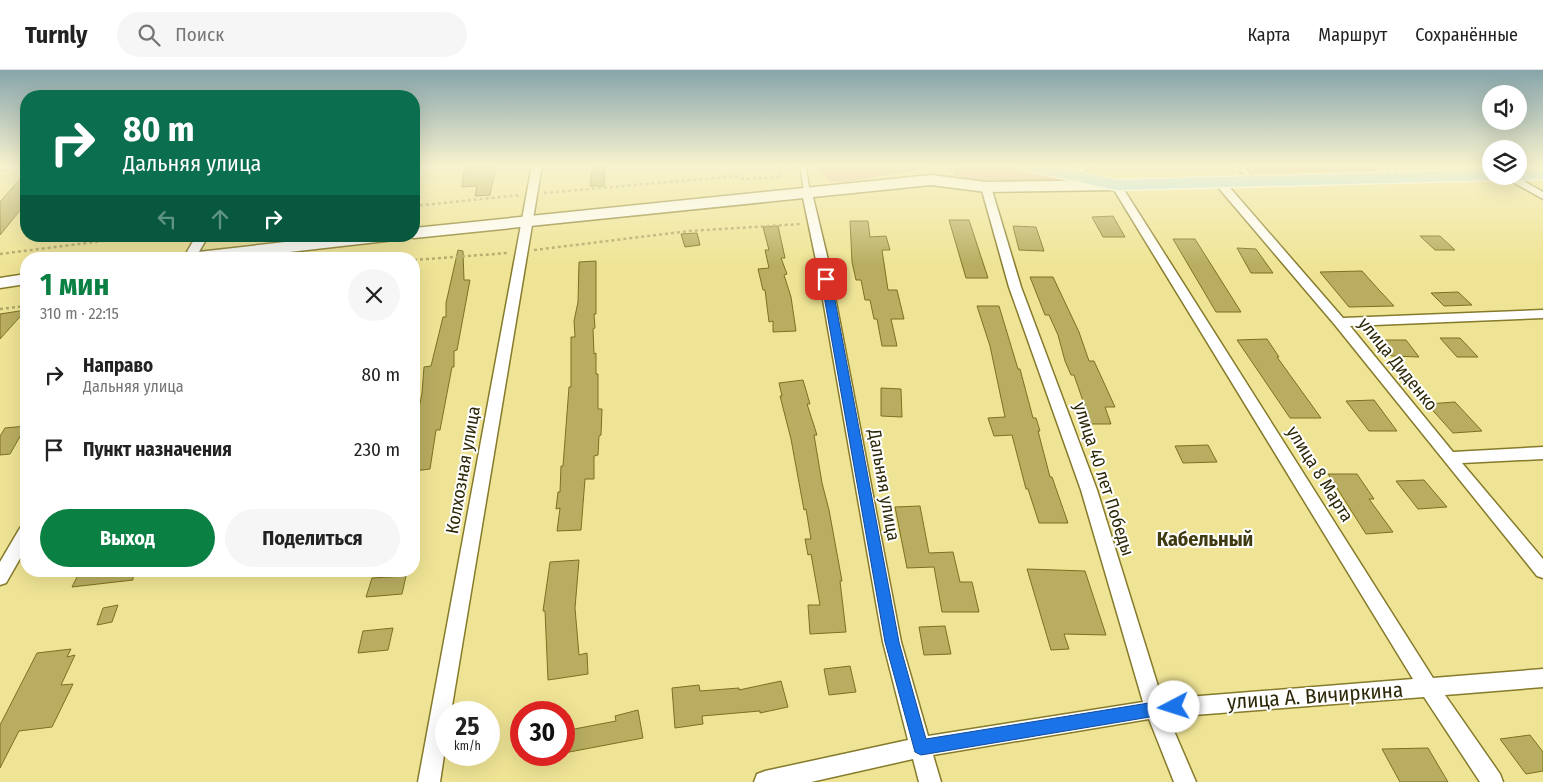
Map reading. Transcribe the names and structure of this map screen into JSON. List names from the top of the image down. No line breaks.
{"streets":{"street":["улица Диденко","Колхозная улица","улица 8 Марта","улица 40 лет Победы","Дальняя улица","улица А. Вичиркина"]},"crossings":[["улица 8 Марта","улица А. Вичиркина"],["улица 40 лет Победы","улица А. Вичиркина"],["Дальняя улица","улица А. Вичиркина"]],"districts":["Кабельный"],"page":{"header":"Turnly","search":"Поиск","nav":["Карта","Маршрут","Сохранённые"],"turn":["80 m","Дальняя улица"],"heading":["1 мин","310 m · 22:15"],"list":[{"name":"Направо","note":"Дальняя улица","value":"80 m"},{"name":"Пункт назначения","value":"230 m"}],"buttons":["Выход","Поделиться"],"speed":"25 km/h","limit":"30"}}
